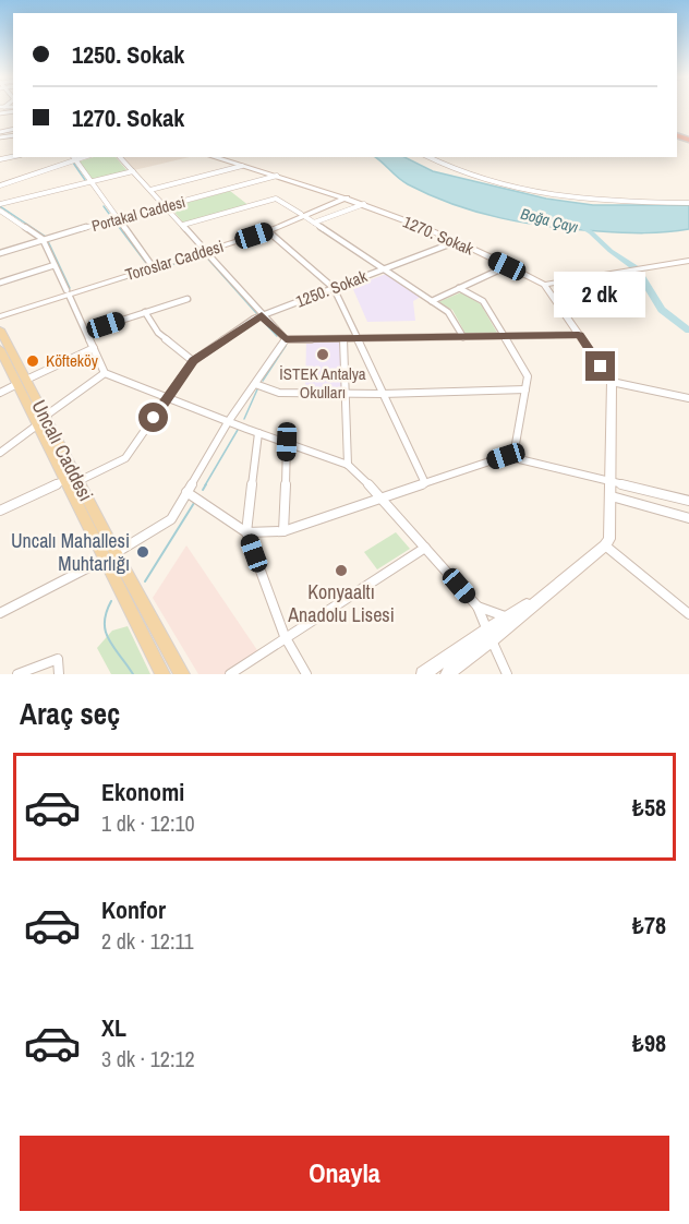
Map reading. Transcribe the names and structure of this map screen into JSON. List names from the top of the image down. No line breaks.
{"streets":{"main road":["Uncalı Caddesi"],"street":["Portakal Caddesi","1270. Sokak","Toroslar Caddesi","1250. Sokak"]},"crossings":[["Portakal Caddesi","1270. Sokak"],["1270. Sokak","Toroslar Caddesi"],["1270. Sokak","1250. Sokak"],["1250. Sokak","Uncalı Caddesi"]],"water":["Boğa Çayı"],"places":["İSTEK Antalya Okulları","Köfteköy","Uncalı Mahallesi Muhtarlığı","Konyaaltı Anadolu Lisesi"],"page":{"banner":["1250. Sokak","1270. Sokak"],"bubble":"2 dk","heading":"Araç seç","list":[{"name":"Ekonomi","note":"1 dk · 12:10","value":"₺58"},{"name":"Konfor","note":"2 dk · 12:11","value":"₺78"},{"name":"XL","note":"3 dk · 12:12","value":"₺98"}],"buttons":"Onayla"}}
